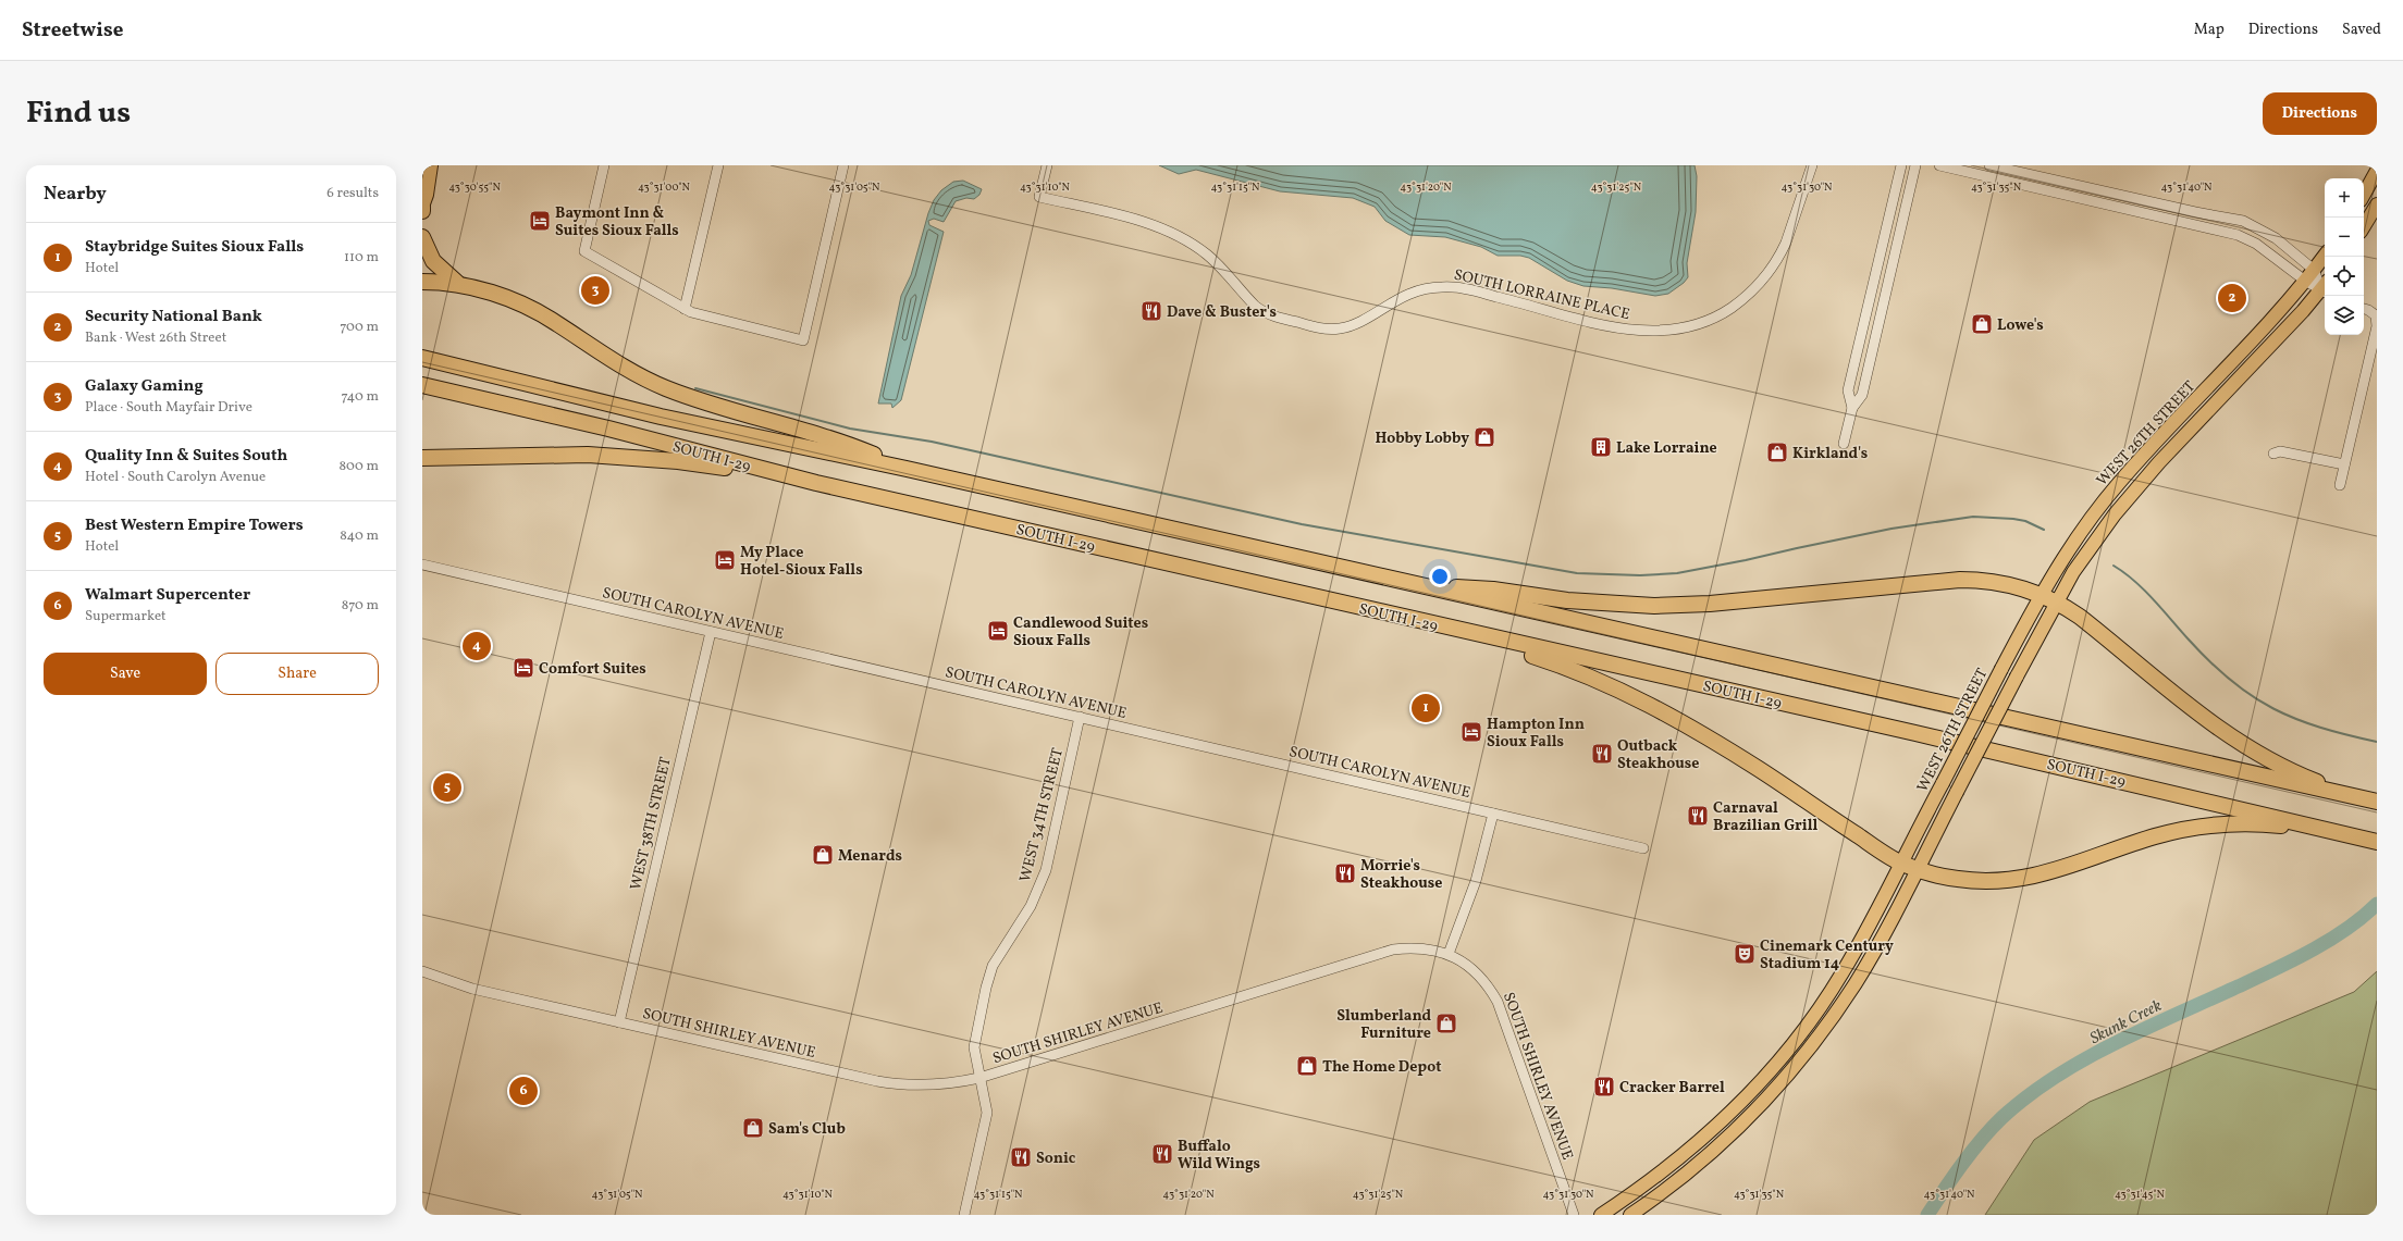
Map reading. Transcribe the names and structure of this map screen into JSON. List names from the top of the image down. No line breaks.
{"streets":{"highway":["SOUTH I-29"],"main road":["WEST 26TH STREET"],"street":["SOUTH LORRAINE PLACE","SOUTH CAROLYN AVENUE","WEST 34TH STREET","WEST 38TH STREET","SOUTH SHIRLEY AVENUE"]},"crossings":[["SOUTH CAROLYN AVENUE","WEST 34TH STREET"],["SOUTH CAROLYN AVENUE","WEST 38TH STREET"],["WEST 34TH STREET","SOUTH SHIRLEY AVENUE"],["WEST 38TH STREET","SOUTH SHIRLEY AVENUE"]],"water":["Skunk Creek"],"places":{"hotel":["Baymont Inn & Suites Sioux Falls","My Place Hotel-Sioux Falls","Candlewood Suites Sioux Falls","Comfort Suites","Hampton Inn Sioux Falls"],"restaurant":["Dave & Buster's","Outback Steakhouse","Carnaval Brazilian Grill","Morrie's Steakhouse","Cracker Barrel","Buffalo Wild Wings","Sonic"],"shop":["Lowe's","Hobby Lobby","Kirkland's","Menards","Slumberland Furniture","The Home Depot","Sam's Club"],"building":["Lake Lorraine"],"theatre":["Cinemark Century Stadium 14"]},"page":{"header":"Streetwise","nav":["Map","Directions","Saved"],"title":"Find us","buttons":["Directions",["Save","Share"]],"heading":["Nearby","6 results"],"map_buttons":["+","−"],"list":[{"mark":"1","name":"Staybridge Suites Sioux Falls","note":"Hotel","value":"110 m"},{"mark":"2","name":"Security National Bank","note":"Bank · West 26th Street","value":"700 m"},{"mark":"3","name":"Galaxy Gaming","note":"Place · South Mayfair Drive","value":"740 m"},{"mark":"4","name":"Quality Inn & Suites South","note":"Hotel · South Carolyn Avenue","value":"800 m"},{"mark":"5","name":"Best Western Empire Towers","note":"Hotel","value":"840 m"},{"mark":"6","name":"Walmart Supercenter","note":"Supermarket","value":"870 m"}],"pins":["3","2","4","1","5","6"]},"coordinates":["43°30'55\"N","43°31'00\"N","43°31'05\"N","43°31'10\"N","43°31'15\"N","43°31'30\"N","43°31'40\"N","43°31'20\"N","43°31'25\"N","43°31'35\"N","43°31'45\"N"]}
